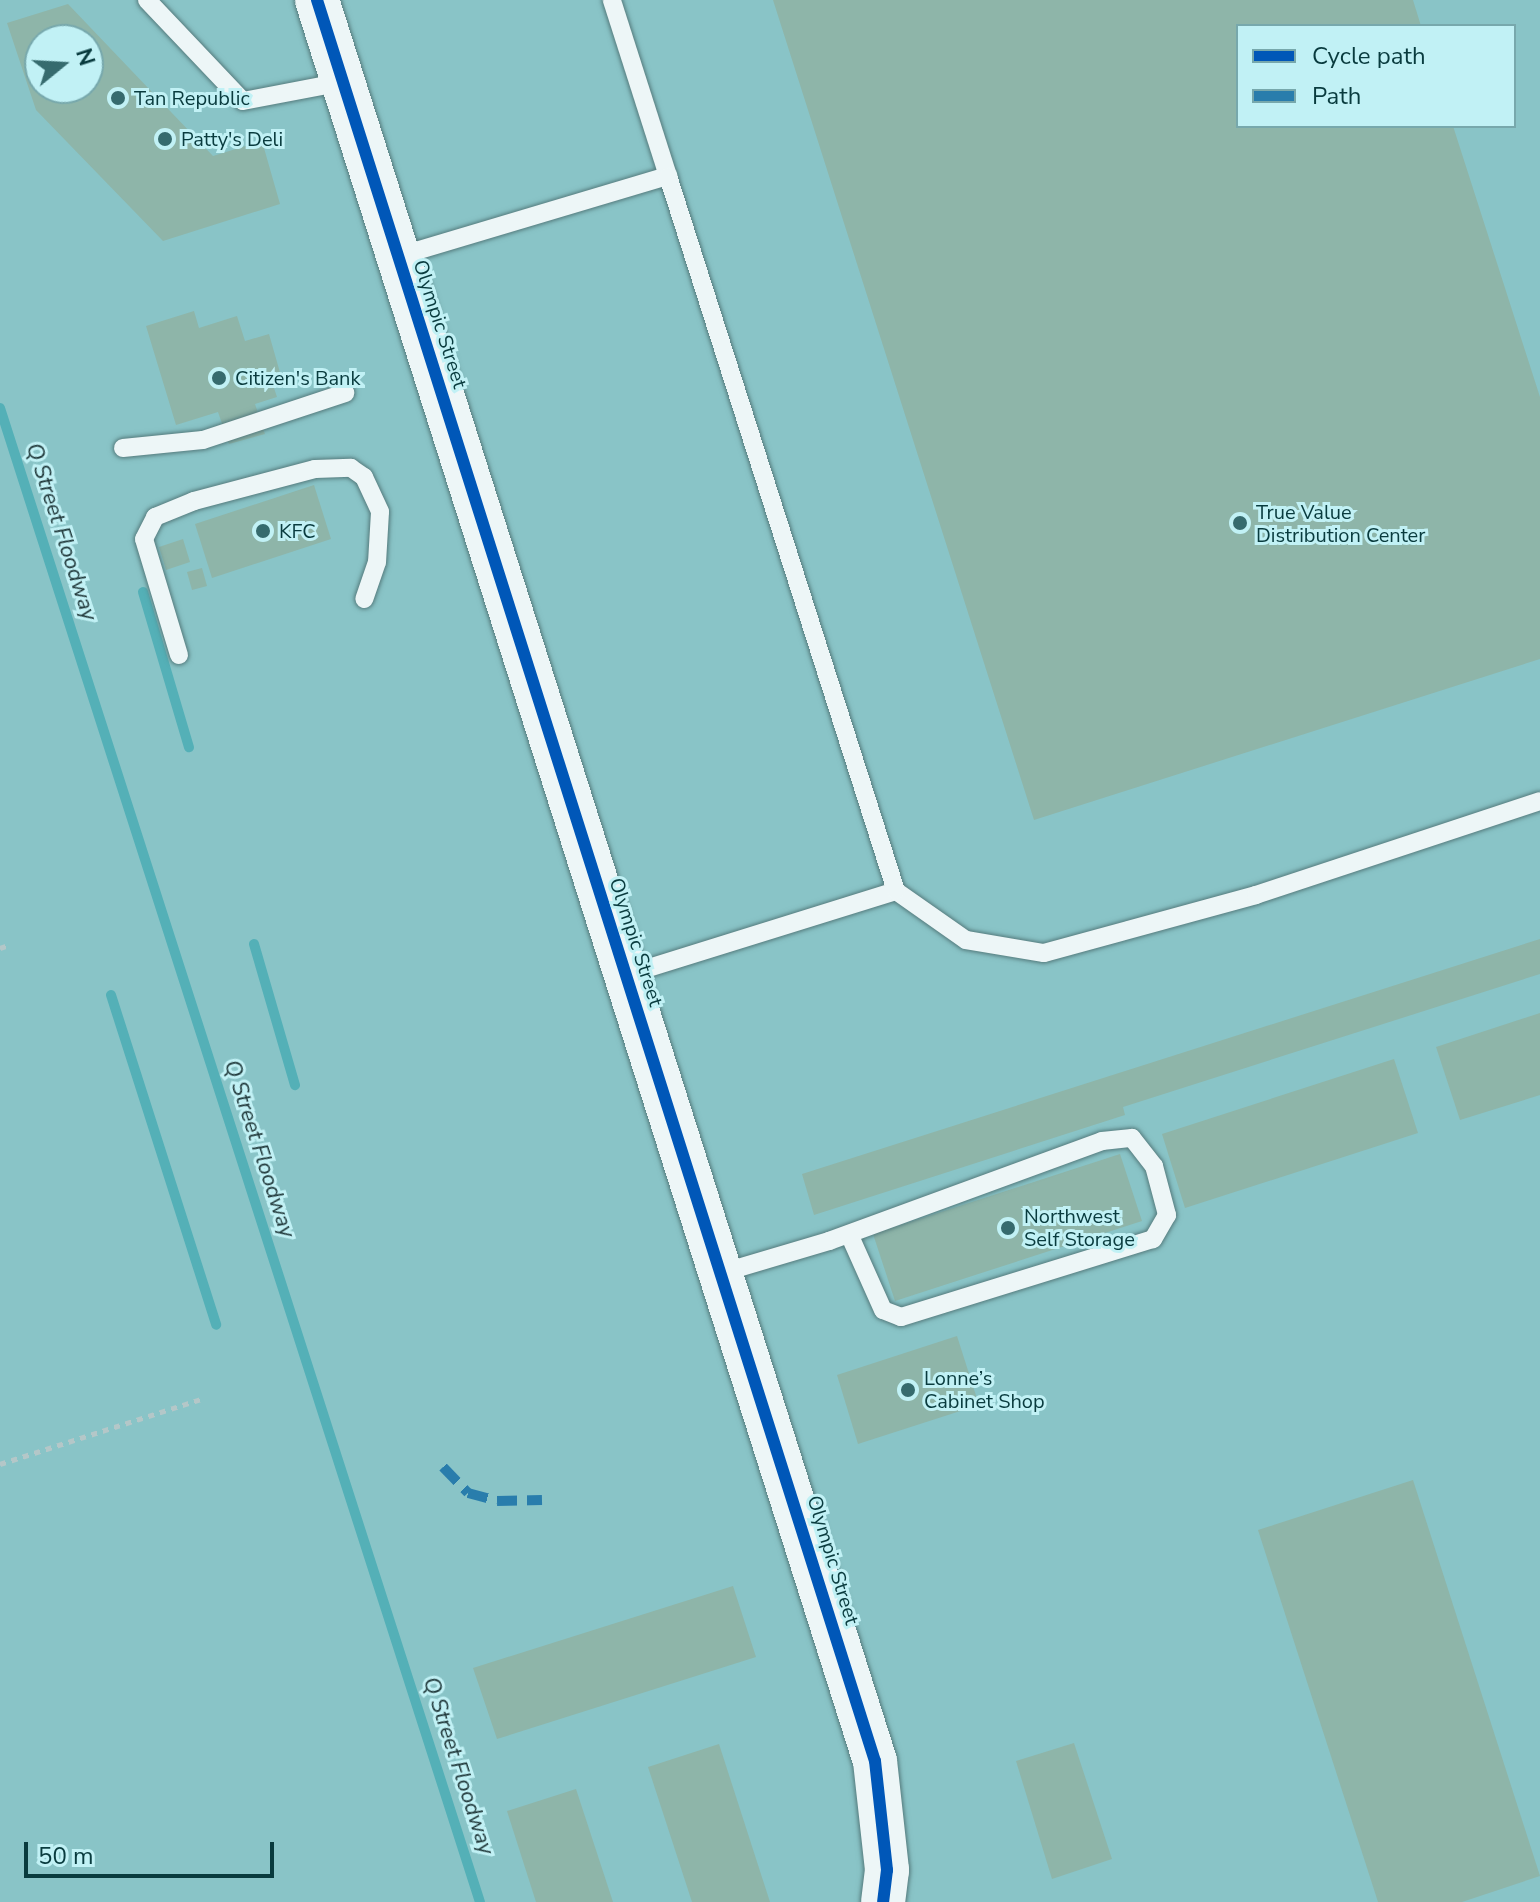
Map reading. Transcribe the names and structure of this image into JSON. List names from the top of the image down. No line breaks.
{"streets":{"main road":["Olympic Street"]},"water":["Q Street Floodway"],"places":["Tan Republic","Patty's Deli","Citizen's Bank","True Value Distribution Center","KFC","Northwest Self Storage","Lonne’s Cabinet Shop"],"legend":["Cycle path","Path"],"scale_bar":"50 m","north":"right"}
